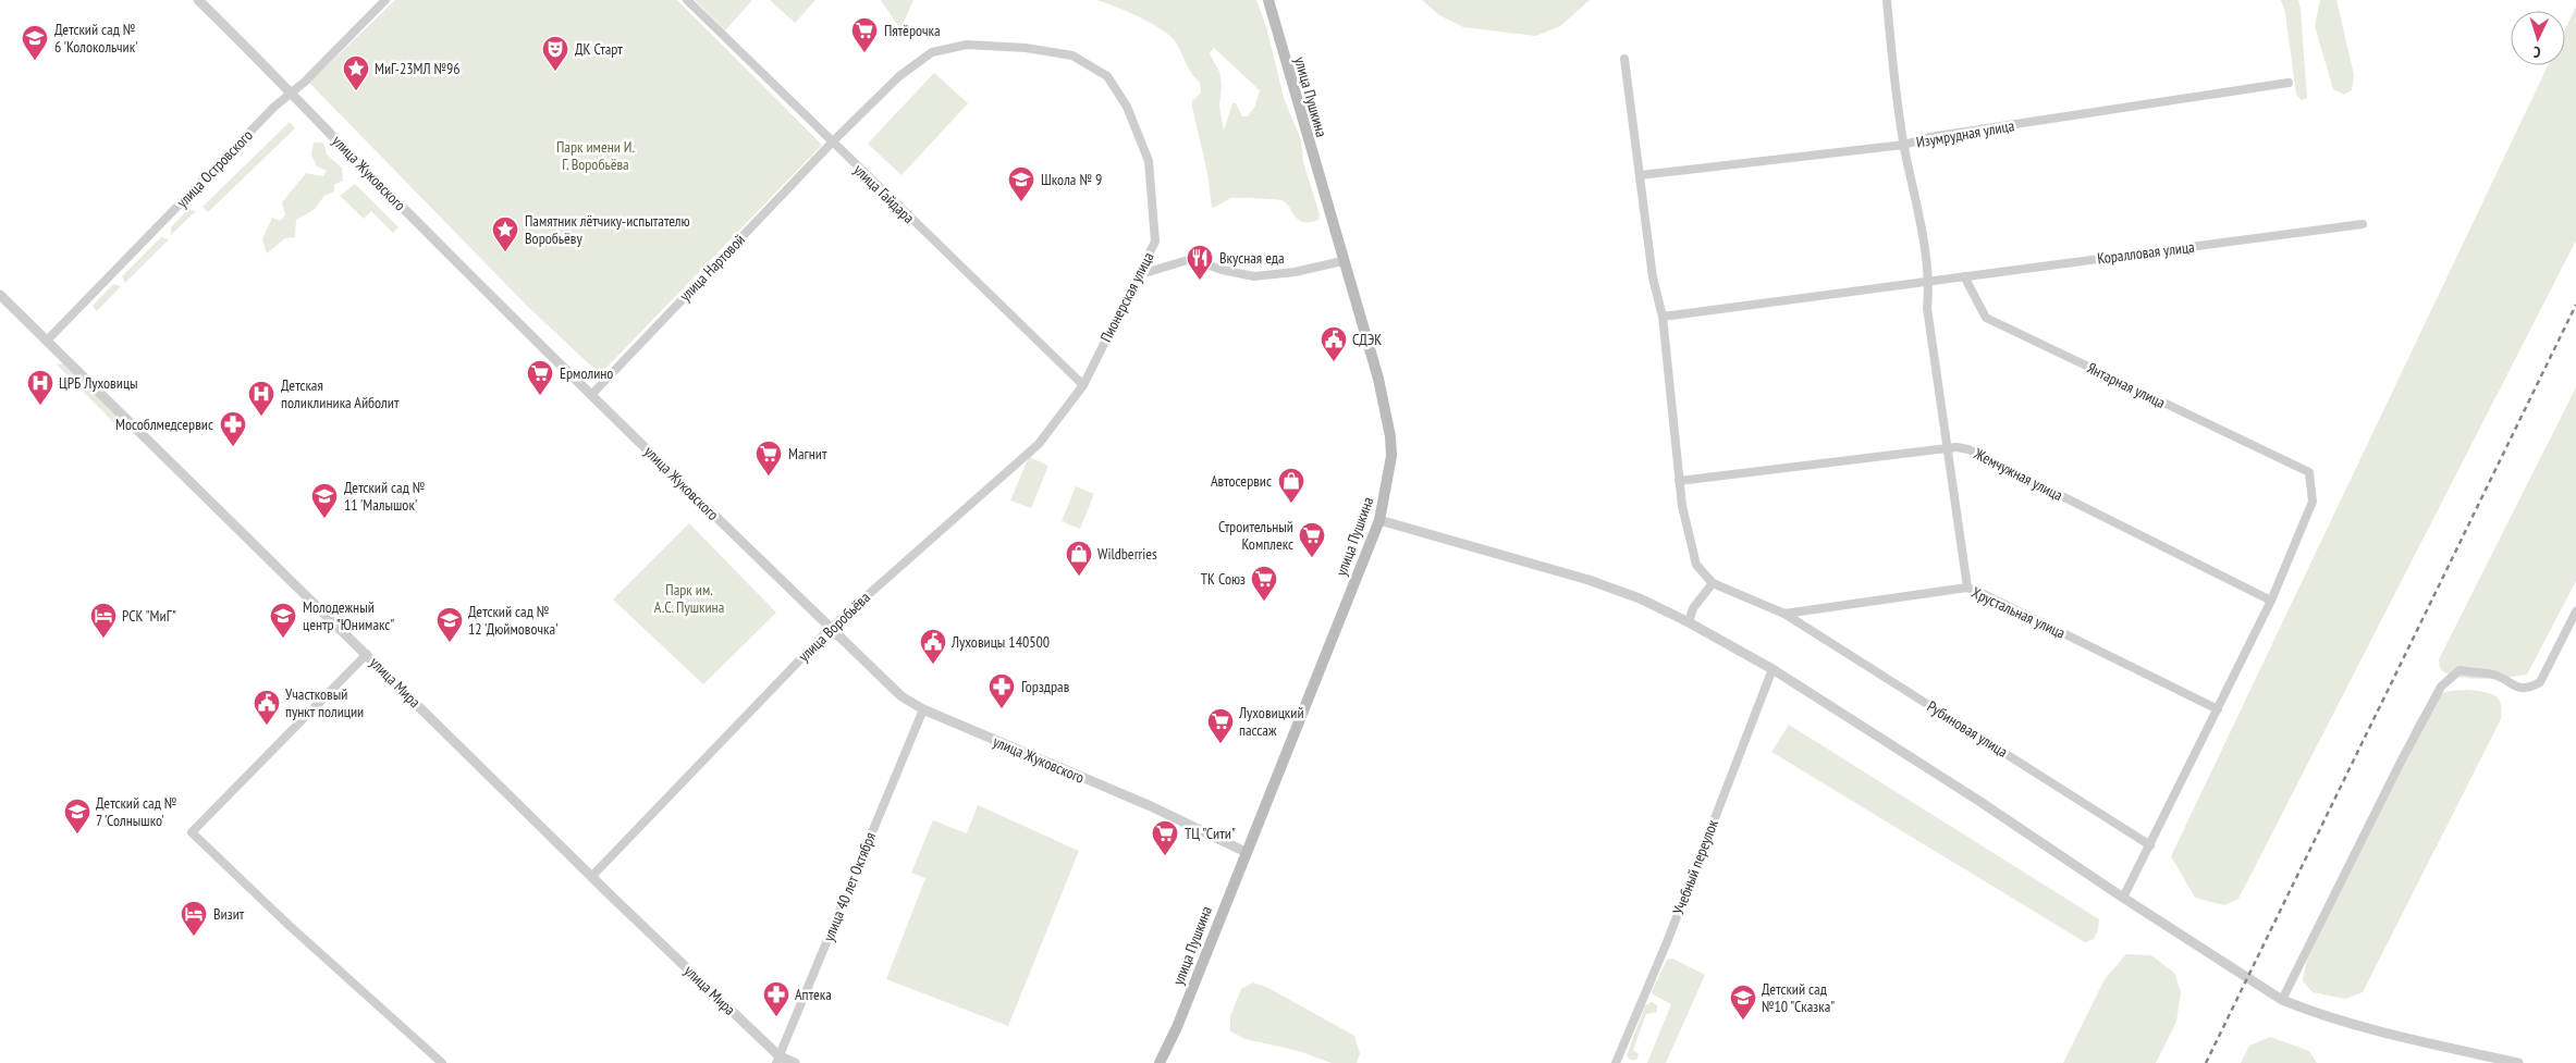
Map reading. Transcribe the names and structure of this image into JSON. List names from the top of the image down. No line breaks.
{"streets":{"main road":["улица Пушкина"],"street":["Изумрудная улица","улица Островского","улица Жуковского","улица Гайдара","Коралловая улица","улица Нартовой","Пионерская улица","Янтарная улица","Жемчужная улица","Хрустальная улица","улица Воробьёва","улица Мира","Рубиновая улица","Учебный переулок","улица 40 лет Октября"]},"crossings":[["улица Пушкина","улица Жуковского"],["улица Островского","улица Жуковского"],["улица Островского","улица Мира"],["улица Жуковского","улица Нартовой"],["улица Жуковского","улица Воробьёва"],["улица Жуковского","улица 40 лет Октября"],["улица Гайдара","улица Нартовой"],["улица Гайдара","Пионерская улица"],["улица Гайдара","улица Воробьёва"],["Коралловая улица","Янтарная улица"],["улица Нартовой","Пионерская улица"],["Пионерская улица","улица Воробьёва"],["Янтарная улица","Жемчужная улица"],["Хрустальная улица","Рубиновая улица"],["улица Воробьёва","улица Мира"],["улица Мира","улица 40 лет Октября"]],"parks":["Парк имени И. Г. Воробьёва","Парк им. А.С. Пушкина"],"places":{"supermarket":["Пятёрочка","Ермолино","Магнит","Строительный Комплекс","ТК Союз","Луховицкий пассаж","ТЦ \"Сити\""],"school or university":["Детский сад № 6 'Колокольчик'","Школа № 9","Детский сад № 11 'Малышок'","Молодежный центр \"Юнимакс\"","Детский сад № 12 'Дюймовочка'","Детский сад № 7 'Солнышко'","Детский сад №10 \"Сказка\""],"theatre":["ДК Старт"],"place":["МиГ-23МЛ №96","Памятник лётчику-испытателю Воробьёву"],"restaurant":["Вкусная еда"],"public building":["СДЭК","Луховицы 140500","Участковый пункт полиции"],"hospital":["ЦРБ Луховицы","Детская поликлиника Айболит"],"pharmacy":["Мособлмедсервис","Горздрав","Аптека"],"shop":["Автосервис","Wildberries"],"hotel":["РСК \"МиГ\"","Визит"]},"north":"bottom"}
